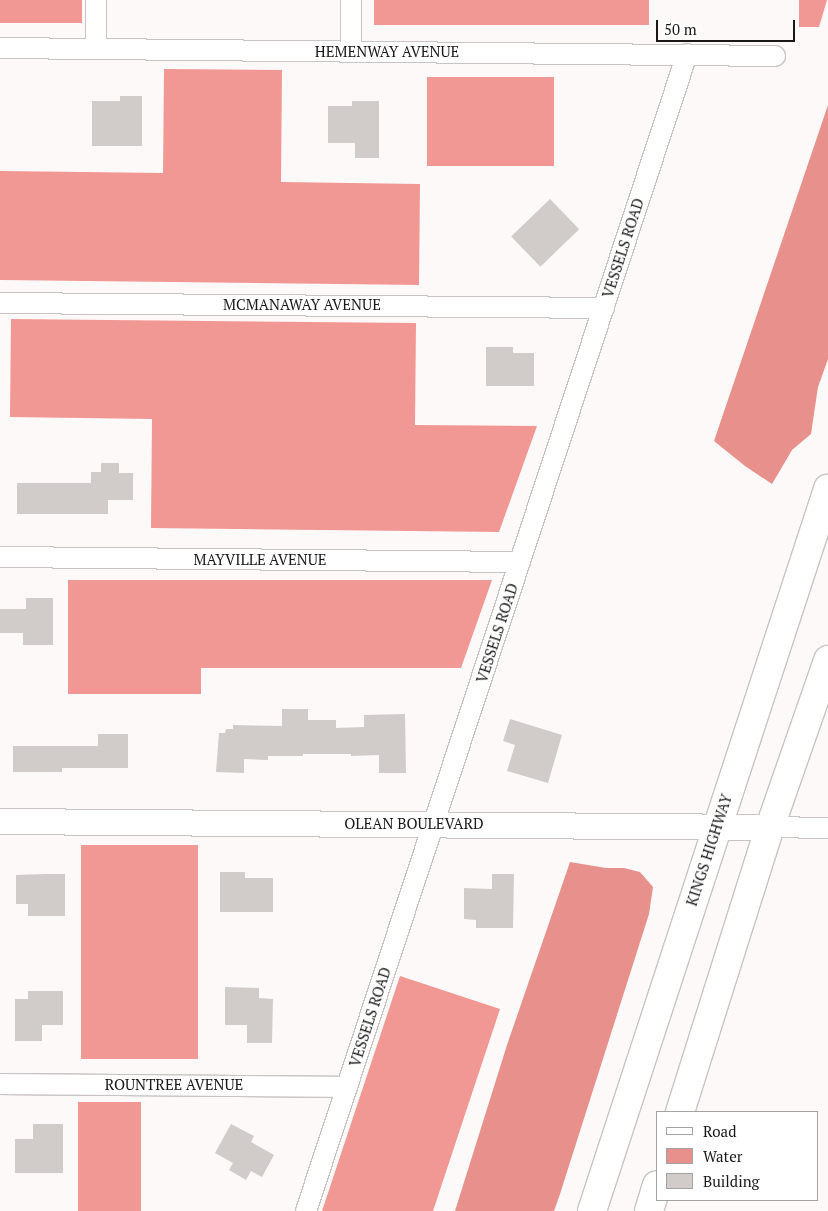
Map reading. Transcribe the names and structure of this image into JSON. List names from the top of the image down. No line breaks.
{"streets":{"main road":["KINGS HIGHWAY"],"street":["HEMENWAY AVENUE","VESSELS ROAD","MCMANAWAY AVENUE","MAYVILLE AVENUE","OLEAN BOULEVARD","ROUNTREE AVENUE"]},"crossings":[["HEMENWAY AVENUE","VESSELS ROAD"],["VESSELS ROAD","MCMANAWAY AVENUE"],["VESSELS ROAD","MAYVILLE AVENUE"],["VESSELS ROAD","OLEAN BOULEVARD"],["VESSELS ROAD","ROUNTREE AVENUE"],["OLEAN BOULEVARD","KINGS HIGHWAY"]],"legend":["Road","Water","Building"],"scale_bar":"50 m"}
